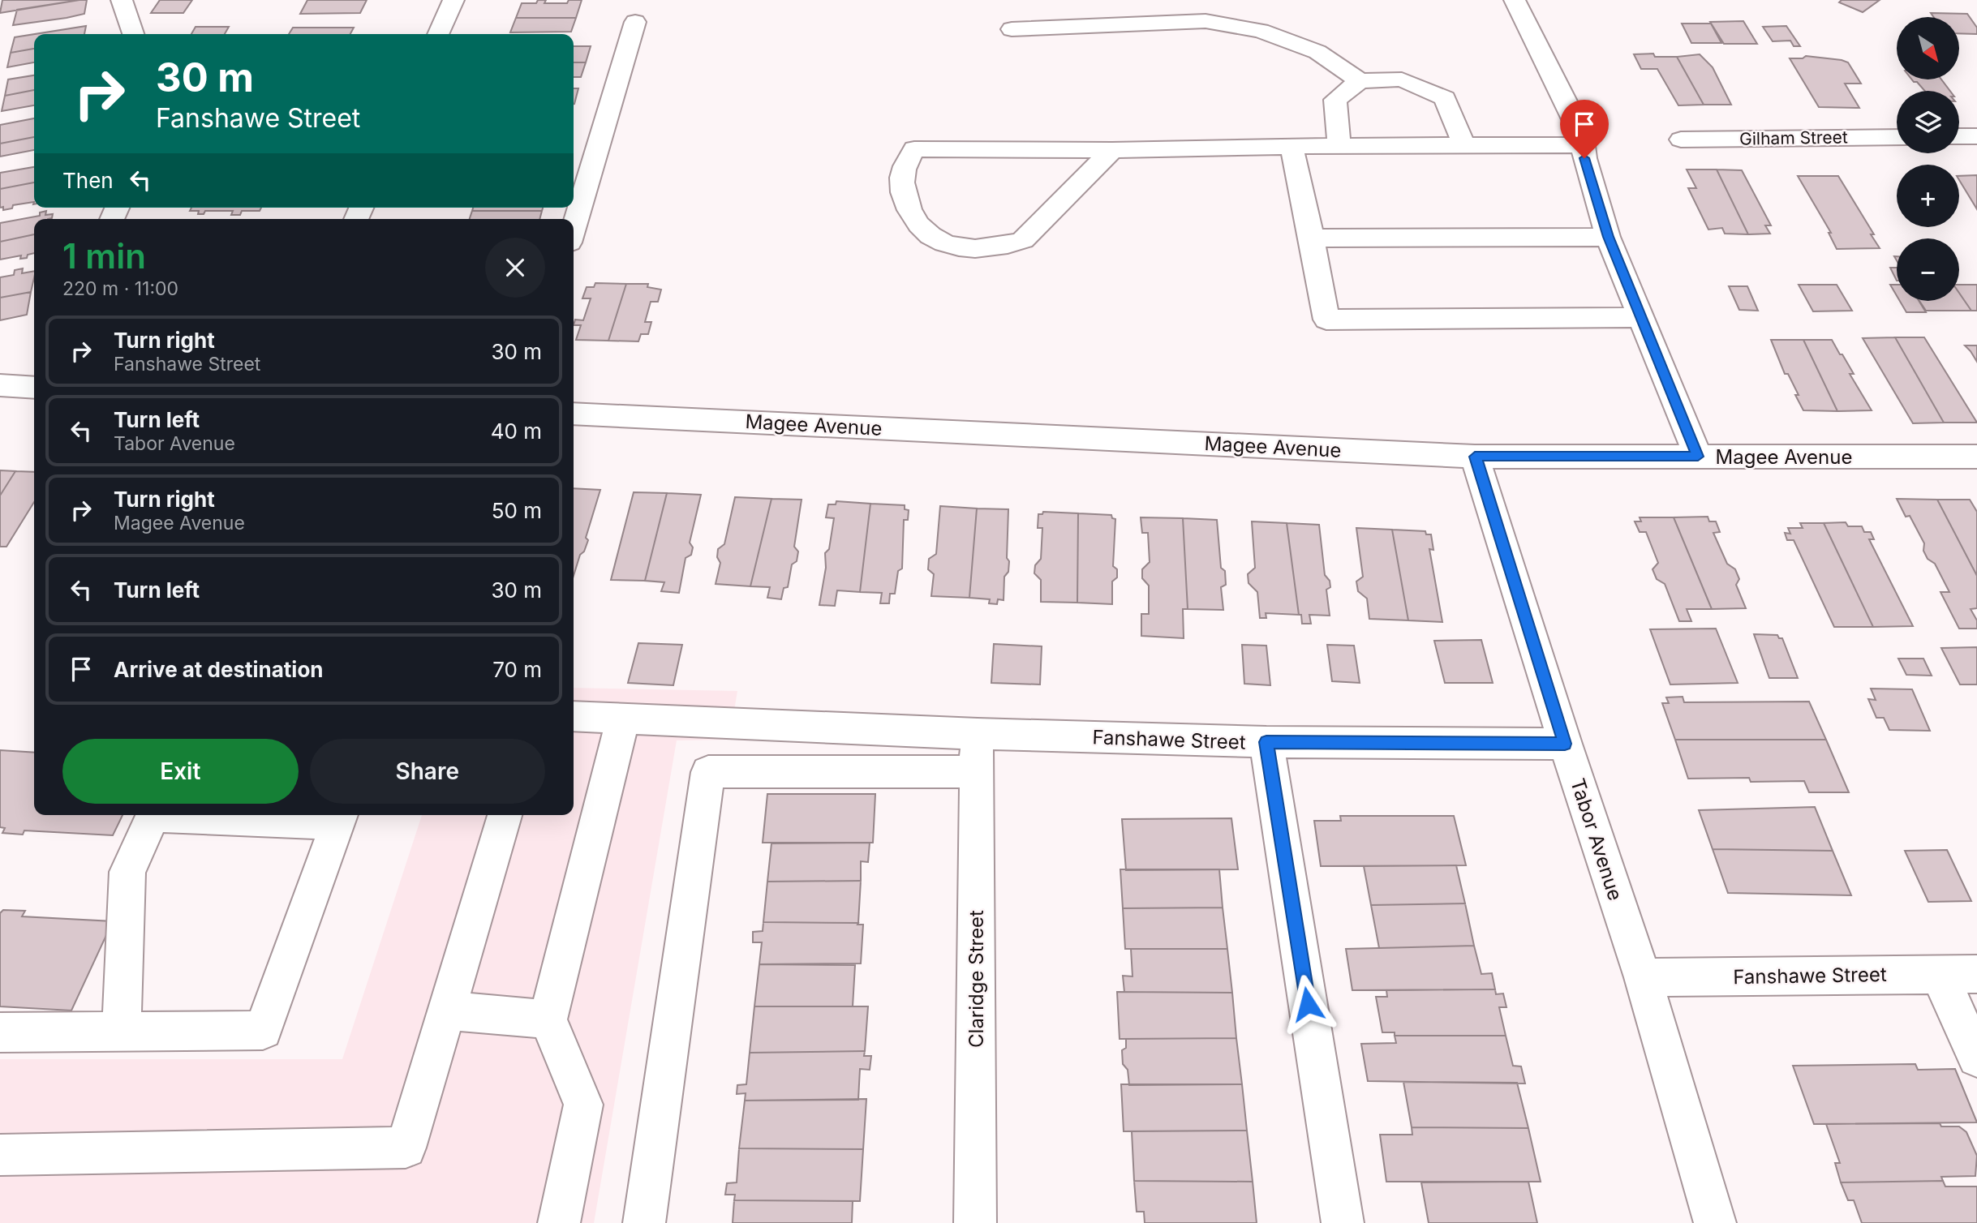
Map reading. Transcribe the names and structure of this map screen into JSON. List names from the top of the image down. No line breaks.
{"streets":{"street":["Gilham Street","Magee Avenue","Fanshawe Street","Tabor Avenue","Claridge Street"]},"crossings":[["Magee Avenue","Tabor Avenue"],["Fanshawe Street","Tabor Avenue"],["Fanshawe Street","Claridge Street"]],"north":"bottom right","page":{"map_buttons":["+","−"],"turn":["30 m","Fanshawe Street"],"then":"Then","heading":["1 min","220 m · 11:00"],"list":[{"name":"Turn right","note":"Fanshawe Street","value":"30 m"},{"name":"Turn left","note":"Tabor Avenue","value":"40 m"},{"name":"Turn right","note":"Magee Avenue","value":"50 m"},{"name":"Turn left","value":"30 m"},{"name":"Arrive at destination","value":"70 m"}],"buttons":["Exit","Share"]}}
